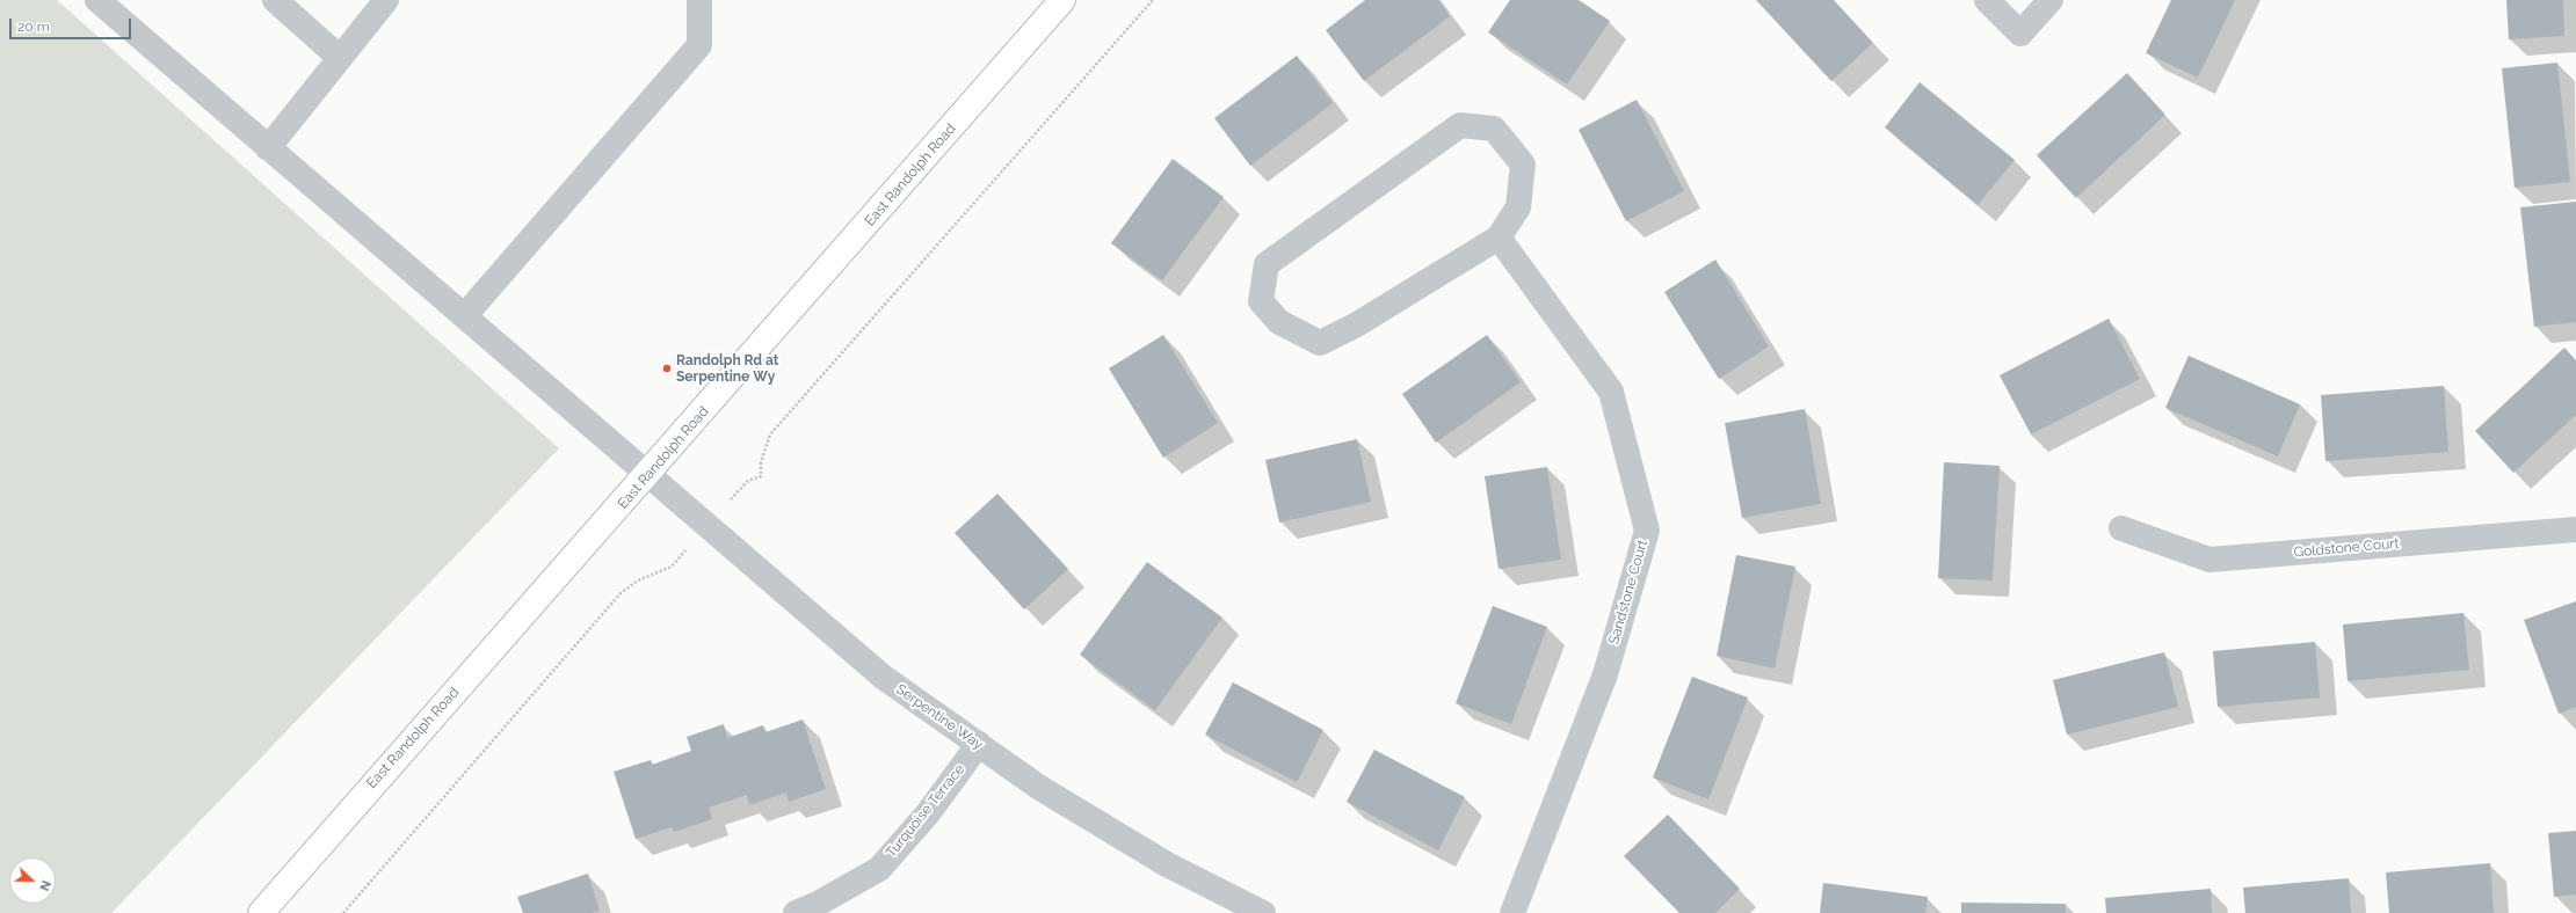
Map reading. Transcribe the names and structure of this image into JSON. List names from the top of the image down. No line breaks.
{"streets":{"main road":["East Randolph Road"],"street":["Goldstone Court","Sandstone Court","Serpentine Way","Turquoise Terrace"]},"crossings":[["East Randolph Road","Serpentine Way"],["Serpentine Way","Turquoise Terrace"]],"places":["Randolph Rd at Serpentine Wy"],"scale_bar":"20 m","north":"right"}
